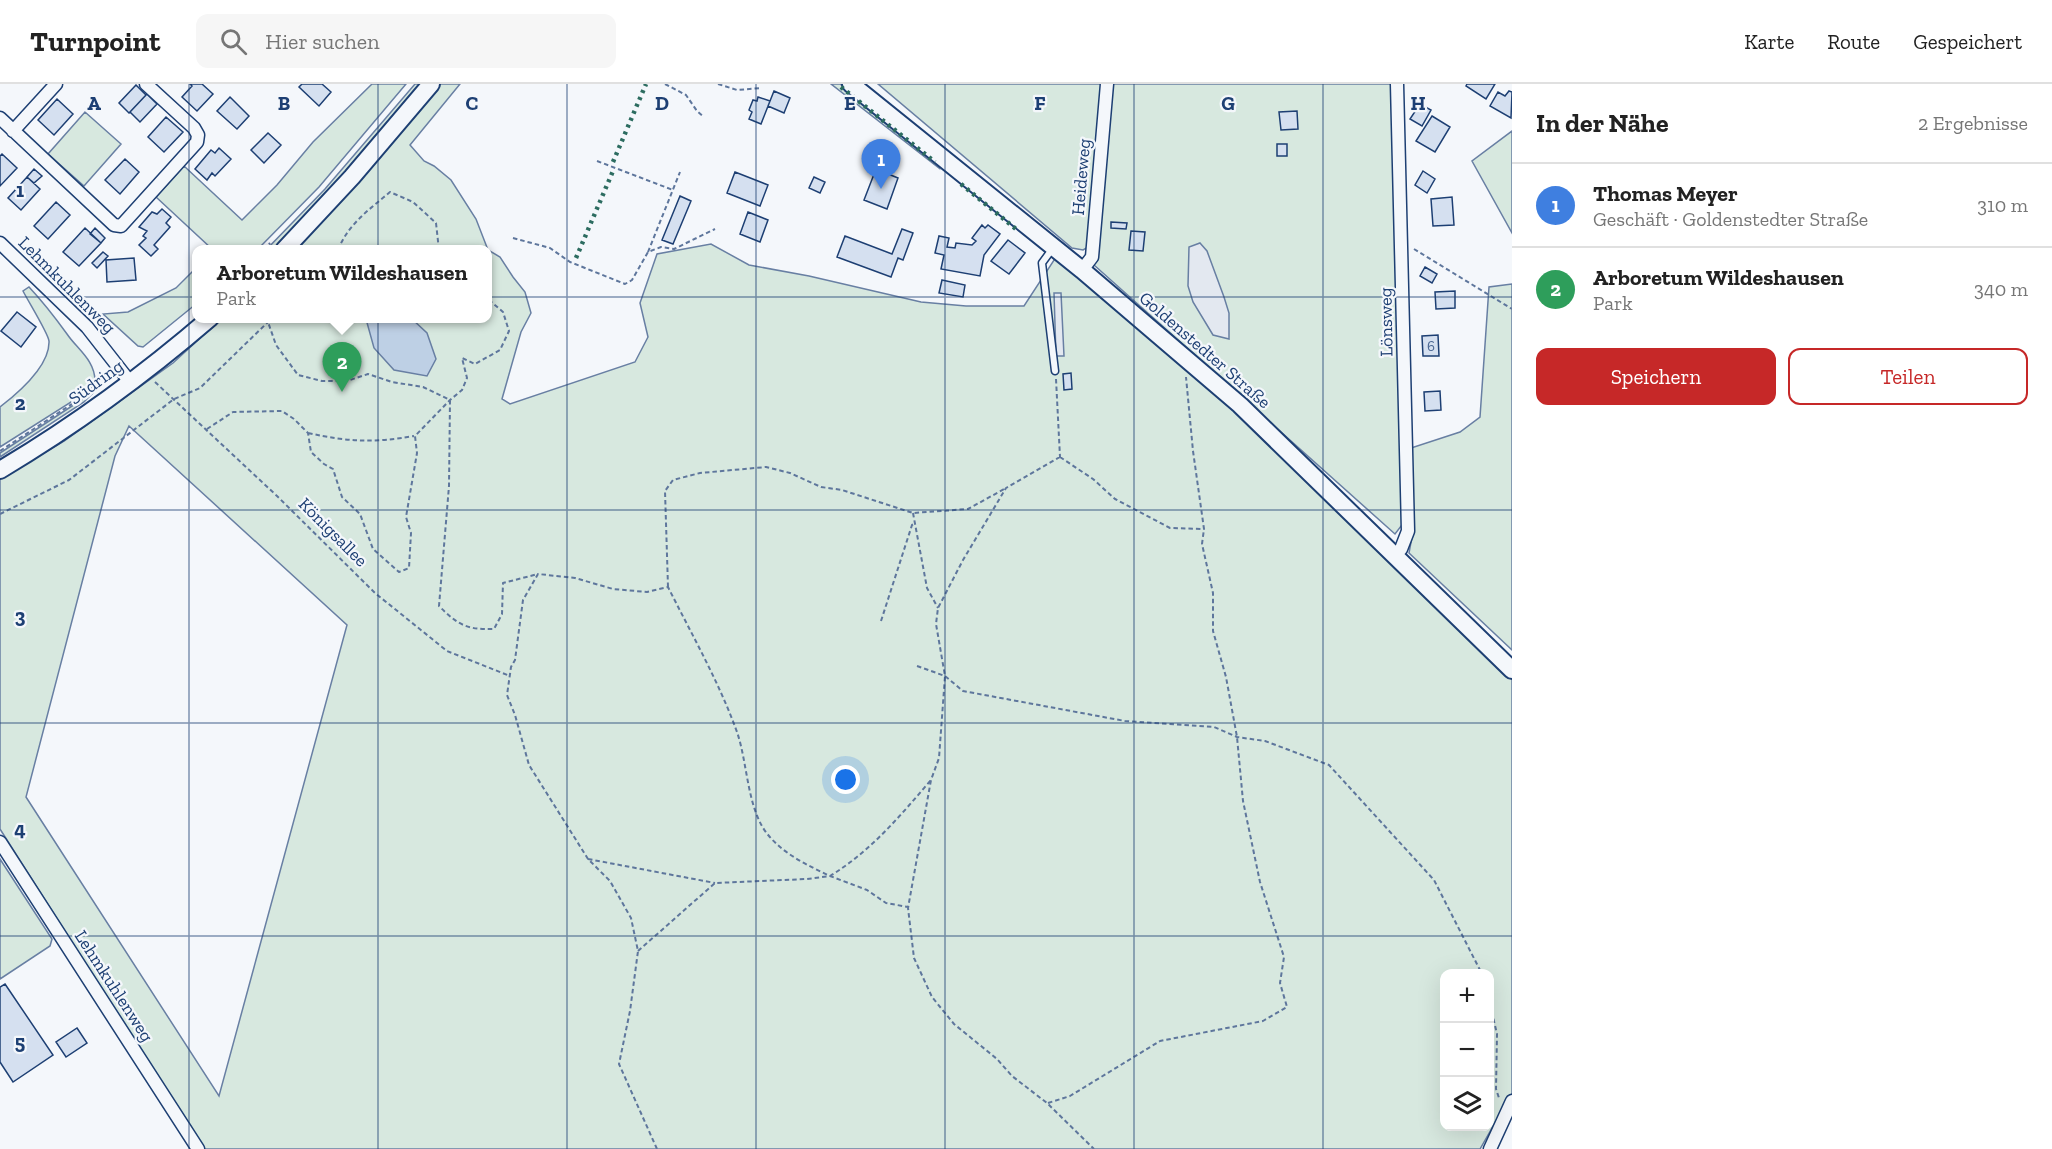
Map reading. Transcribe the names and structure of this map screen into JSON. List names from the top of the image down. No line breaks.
{"streets":{"main road":["Goldenstedter Straße","Südring"],"street":["Heideweg","Lehmkuhlenweg","Lönsweg"],"path":["Königsallee"]},"crossings":[["Heideweg","Goldenstedter Straße"],["Lehmkuhlenweg","Südring"],["Lönsweg","Goldenstedter Straße"]],"house_numbers":["6"],"page":{"header":"Turnpoint","search":"Hier suchen","nav":["Karte","Route","Gespeichert"],"heading":["In der Nähe","2 Ergebnisse"],"pins":["1","2"],"list":[{"mark":"1","name":"Thomas Meyer","note":"Geschäft · Goldenstedter Straße","value":"310 m"},{"mark":"2","name":"Arboretum Wildeshausen","note":"Park","value":"340 m"}],"popup":["Arboretum Wildeshausen","Park"],"buttons":["Speichern","Teilen"],"map_buttons":["+","−"]},"grid":{"columns":["A","B","C","D","E","F","G","H"],"rows":["1","2","3","4","5"]}}
